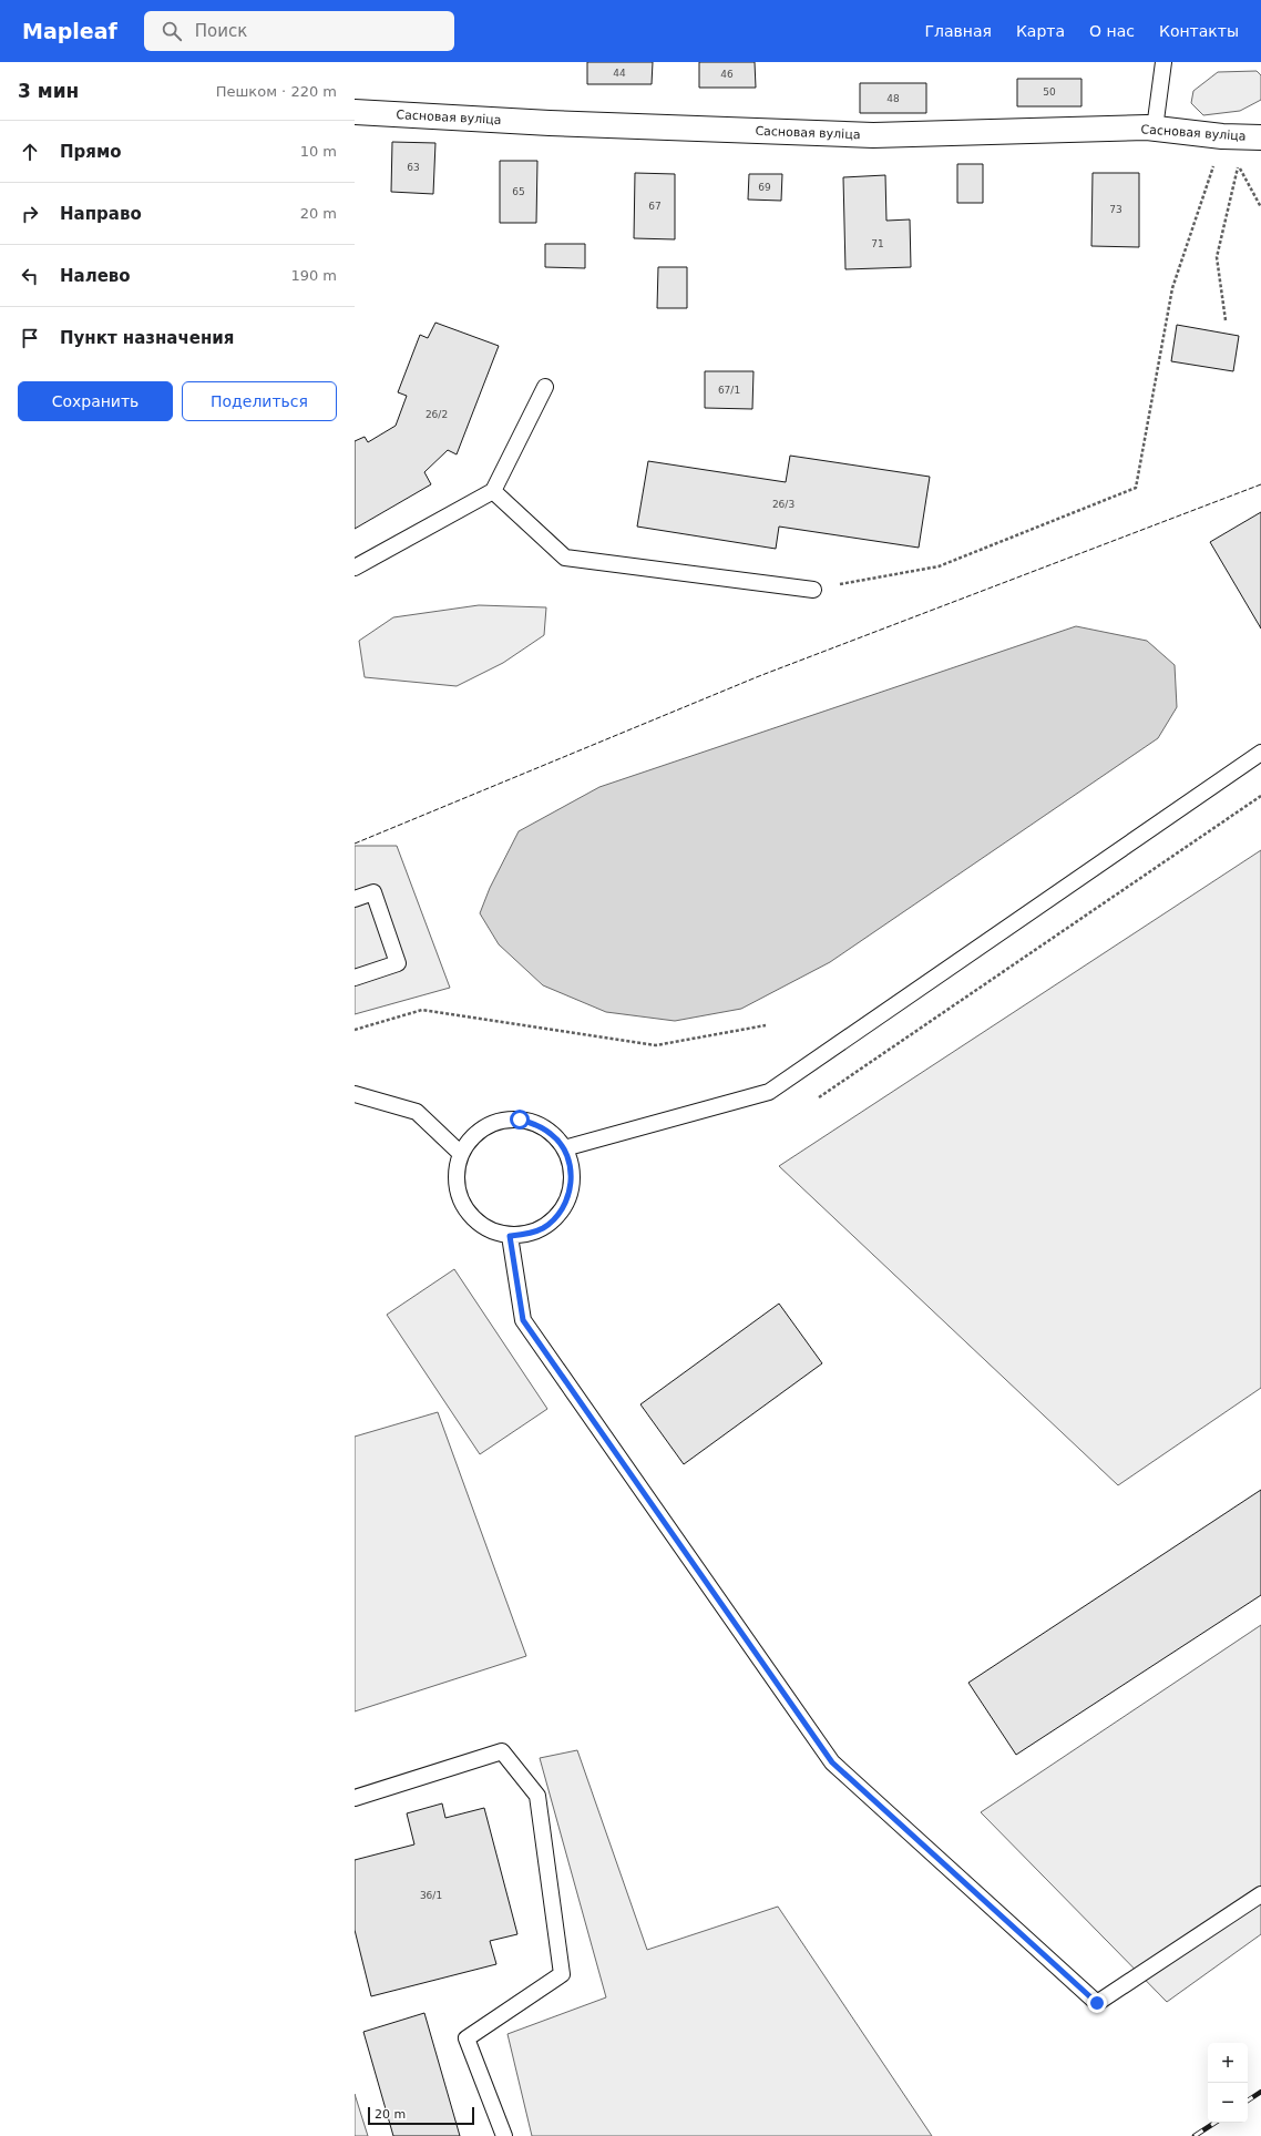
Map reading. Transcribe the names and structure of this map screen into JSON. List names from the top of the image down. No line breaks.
{"streets":{"street":["Сасновая вуліца"]},"house_numbers":["44","46","50","48","63","69","65","67","73","71","67/1","26/2","26/3","36/1"],"scale_bar":"20 m","page":{"header":"Mapleaf","search":"Поиск","nav":["Главная","Карта","О нас","Контакты"],"heading":["3 мин","Пешком · 220 m"],"list":[["Прямо","10 m"],["Направо","20 m"],["Налево","190 m"],"Пункт назначения"],"buttons":["Сохранить","Поделиться"],"map_buttons":["+","−"],"scale":"20 m"}}
